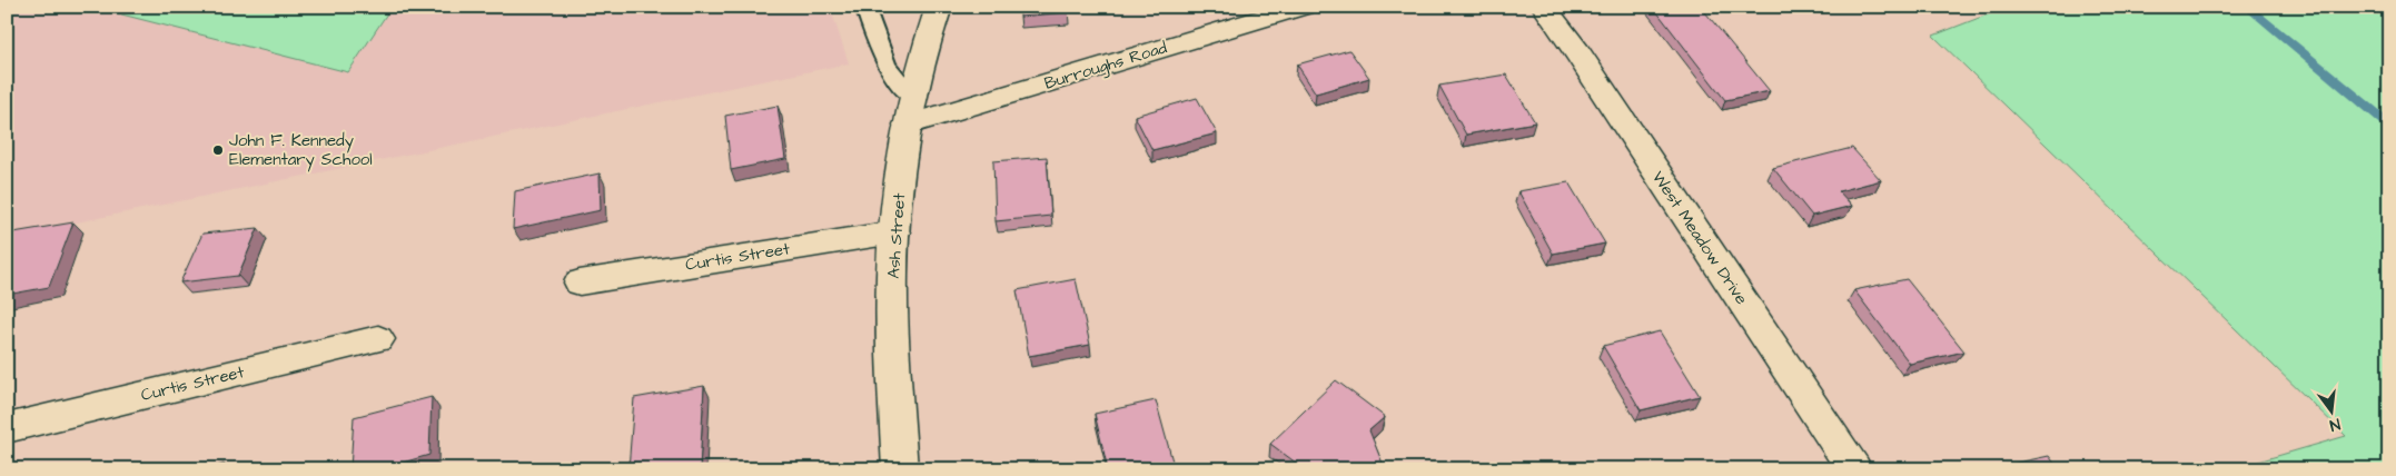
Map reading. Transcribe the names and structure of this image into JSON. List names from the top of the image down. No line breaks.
{"streets":{"street":["Burroughs Road","Ash Street","West Meadow Drive","Curtis Street"]},"crossings":[["Burroughs Road","Ash Street"],["Ash Street","Curtis Street"]],"places":["John F. Kennedy Elementary School"],"north":"bottom"}
